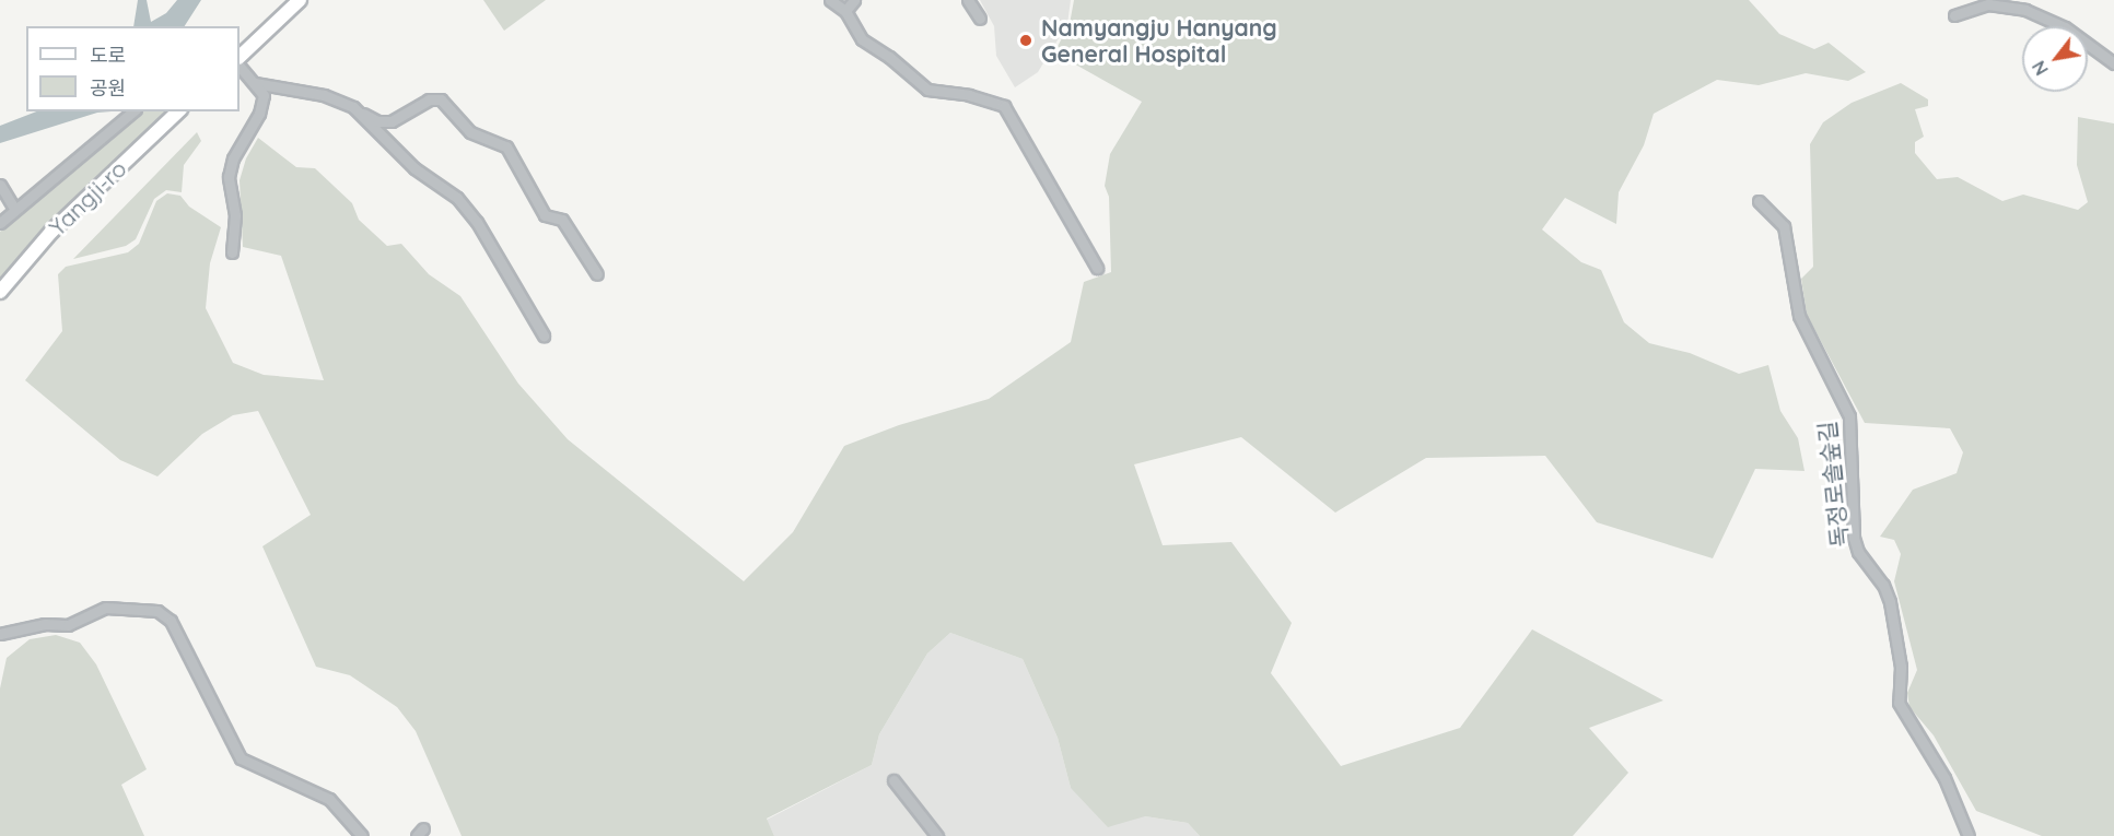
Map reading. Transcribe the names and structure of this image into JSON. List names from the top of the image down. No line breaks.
{"streets":{"street":["Yangji-ro","독정로솔숲길"]},"places":["Namyangju Hanyang General Hospital"],"legend":["도로","공원"],"north":"bottom left"}
